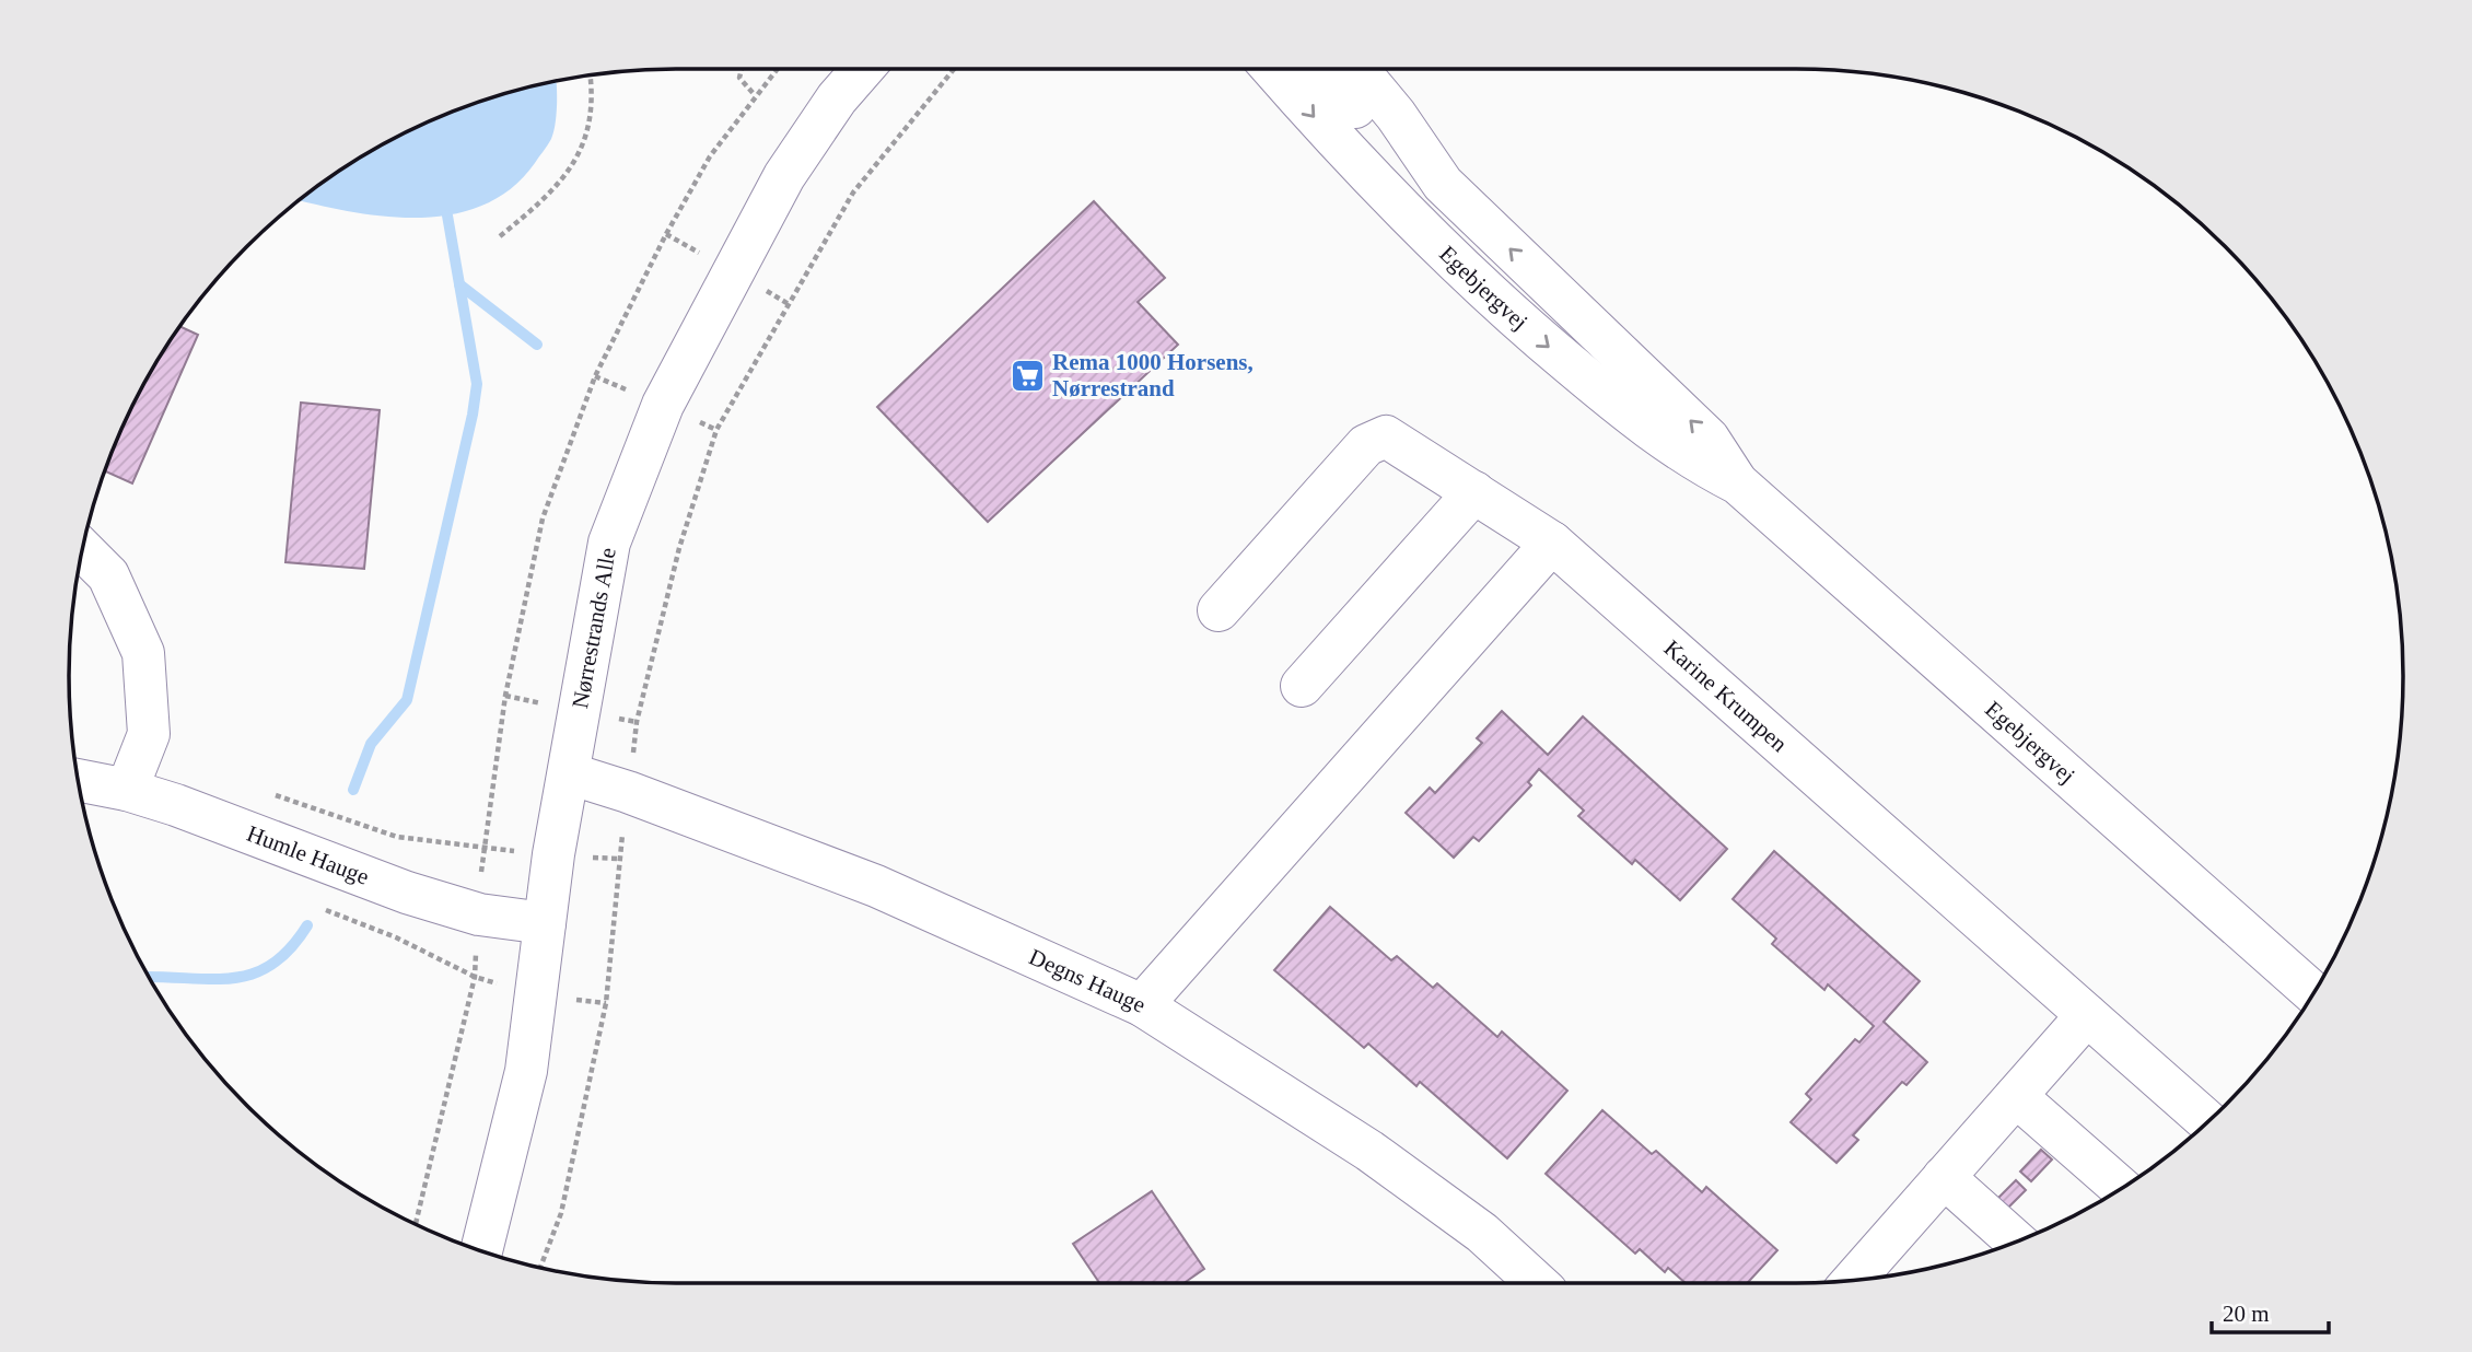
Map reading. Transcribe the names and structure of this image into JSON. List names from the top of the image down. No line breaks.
{"streets":{"street":["Egebjergvej","Nørrestrands Alle","Karine Krumpen","Humle Hauge","Degns Hauge"]},"crossings":[["Nørrestrands Alle","Humle Hauge"],["Nørrestrands Alle","Degns Hauge"]],"places":{"supermarket":["Rema 1000 Horsens, Nørrestrand"]},"scale_bar":"20 m"}
